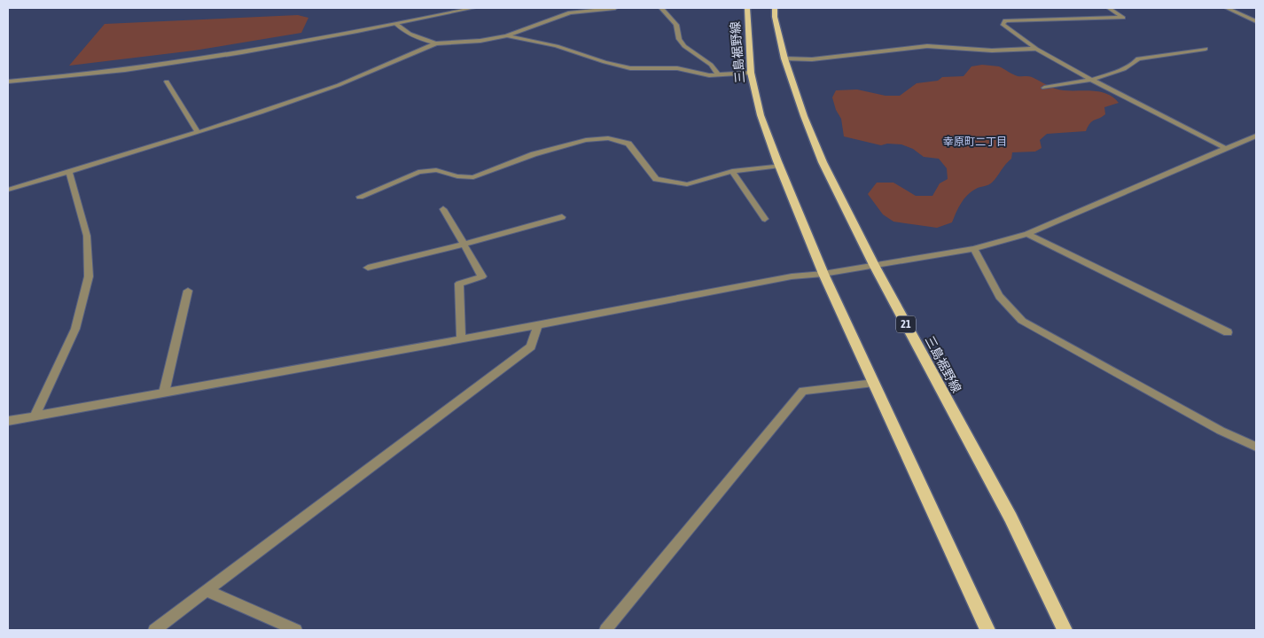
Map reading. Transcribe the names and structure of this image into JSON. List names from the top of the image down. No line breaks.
{"streets":{"main road":["三島裾野線","21"]},"districts":["幸原町二丁目"]}
